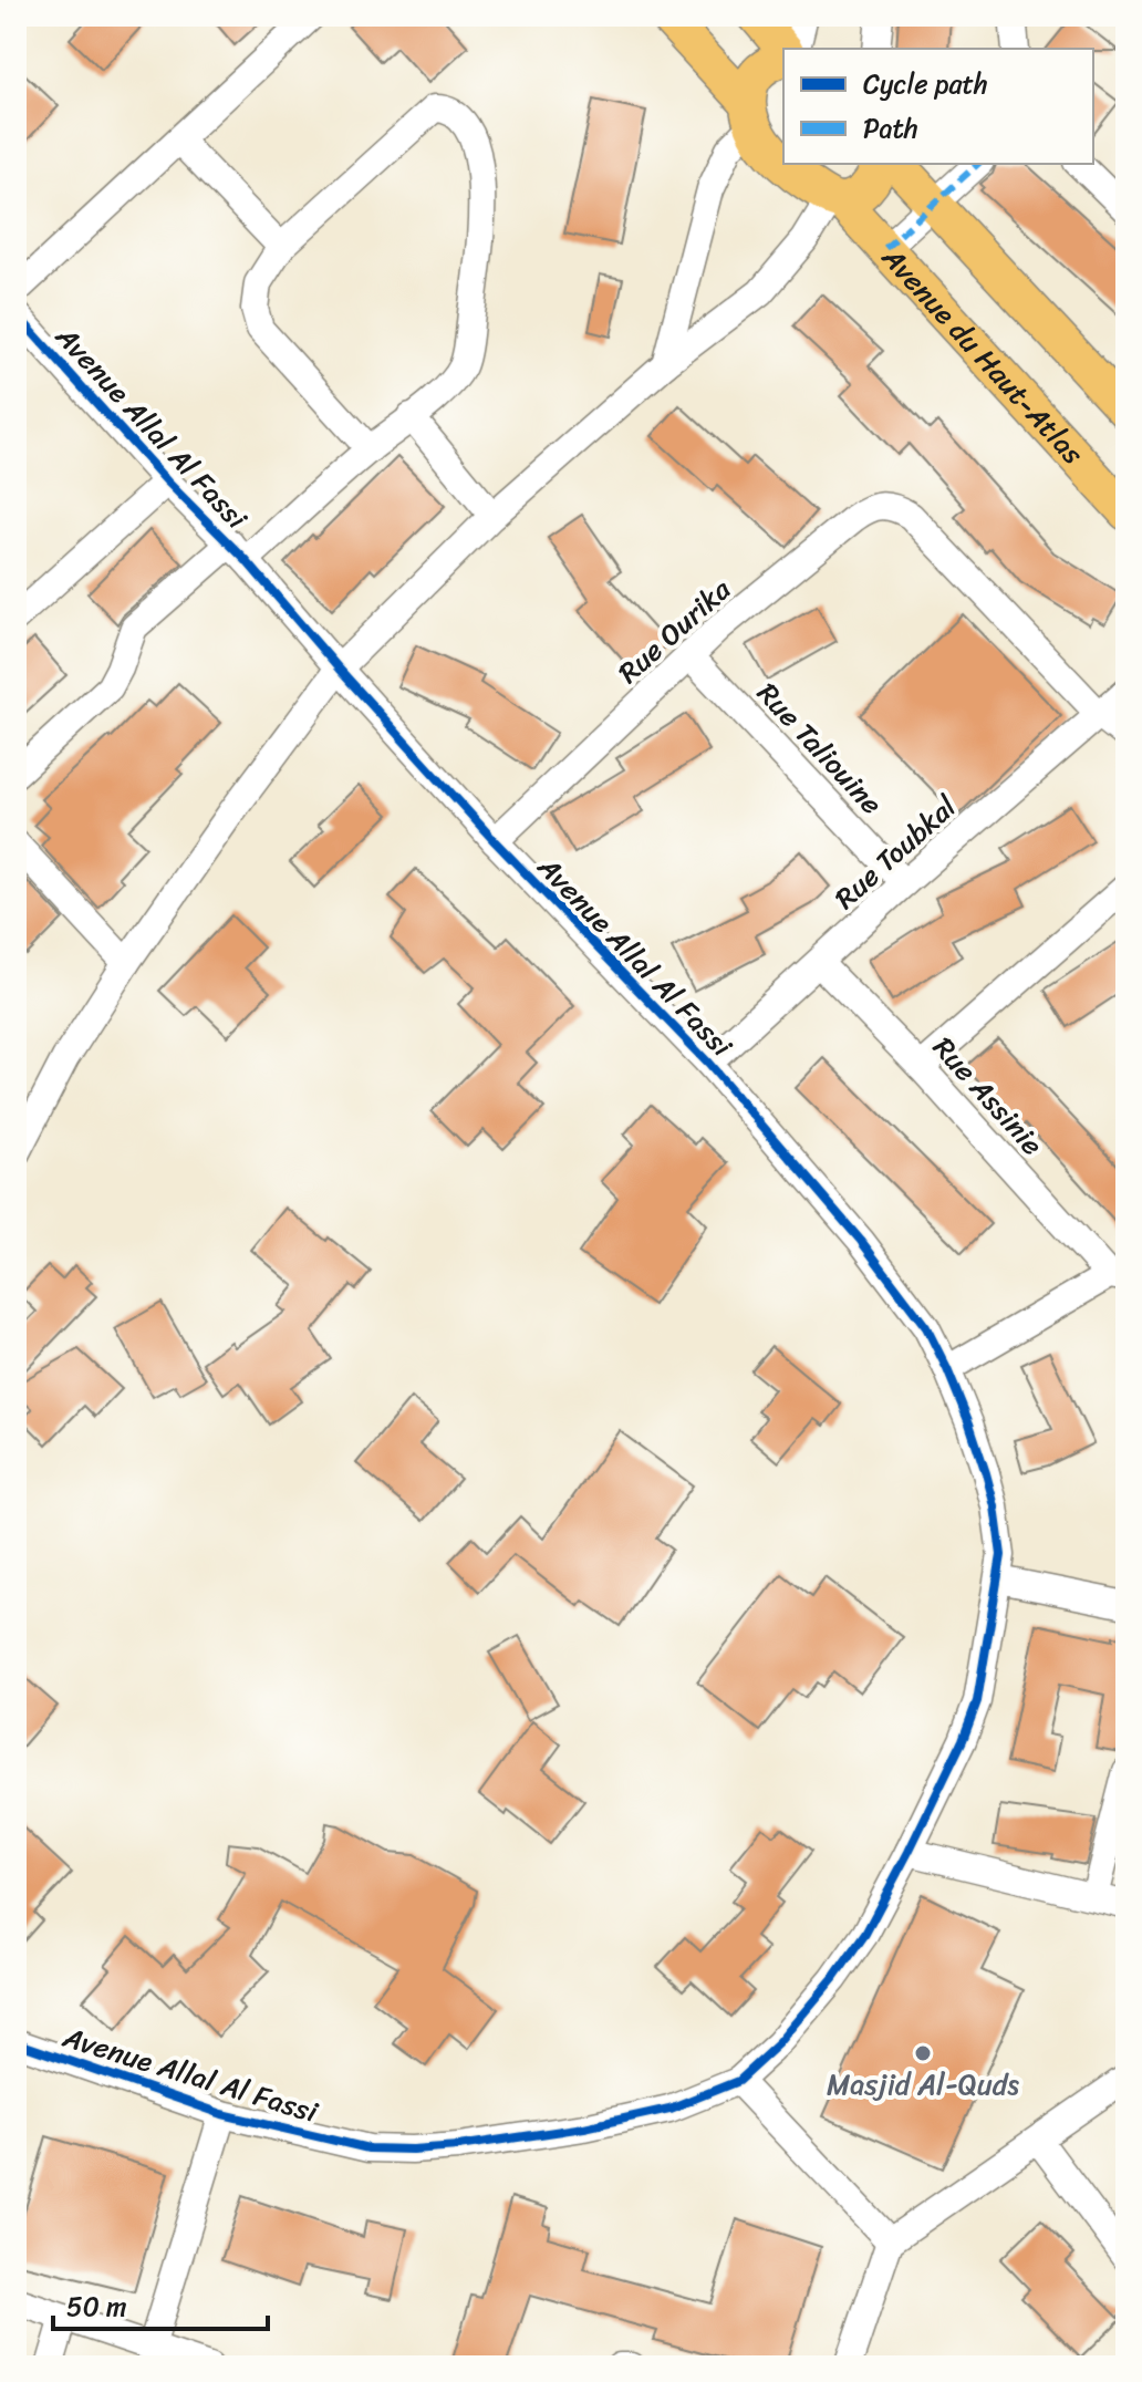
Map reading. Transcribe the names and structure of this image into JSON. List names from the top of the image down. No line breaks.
{"streets":{"main road":["Avenue du Haut-Atlas"],"street":["Avenue Allal Al Fassi","Rue Ourika","Rue Taliouine","Rue Toubkal","Rue Assinie"]},"crossings":[["Avenue Allal Al Fassi","Rue Ourika"],["Avenue Allal Al Fassi","Rue Toubkal"],["Rue Ourika","Rue Taliouine"],["Rue Ourika","Rue Toubkal"],["Rue Taliouine","Rue Toubkal"],["Rue Toubkal","Rue Assinie"]],"places":["Masjid Al-Quds"],"legend":["Cycle path","Path"],"scale_bar":"50 m"}
